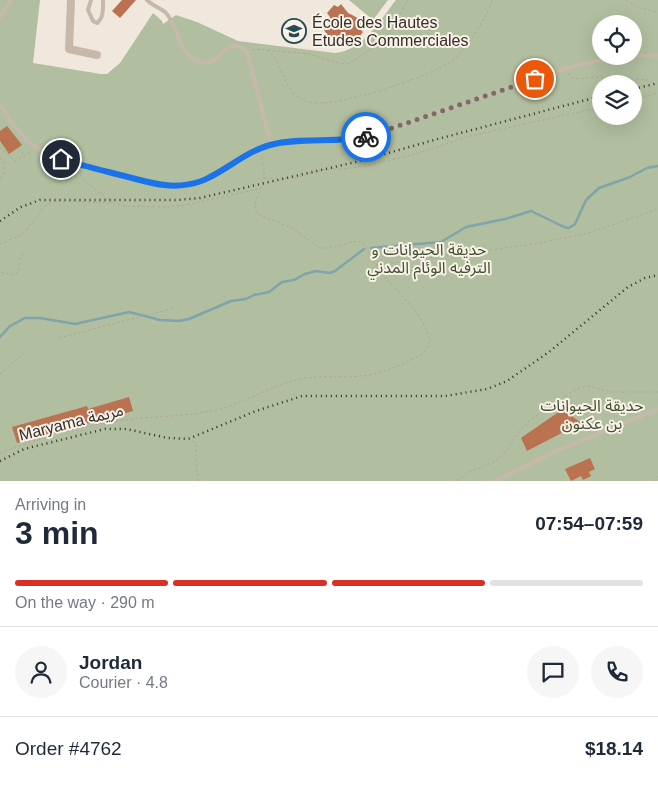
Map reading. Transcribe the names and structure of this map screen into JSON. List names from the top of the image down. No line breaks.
{"streets":{"path":["Maryama مريمة"]},"parks":["حديقة الحيوانات و الترفيه الوئام المدني","حديقة الحيوانات بن عكنون"],"places":{"school or university":["École des Hautes Etudes Commerciales"]},"page":{"heading":["3 min","Arriving in","07:54–07:59"],"panel":["Jordan","Courier · 4.8","Order #4762","$18.14"],"bar":"On the way · 290 m"}}
